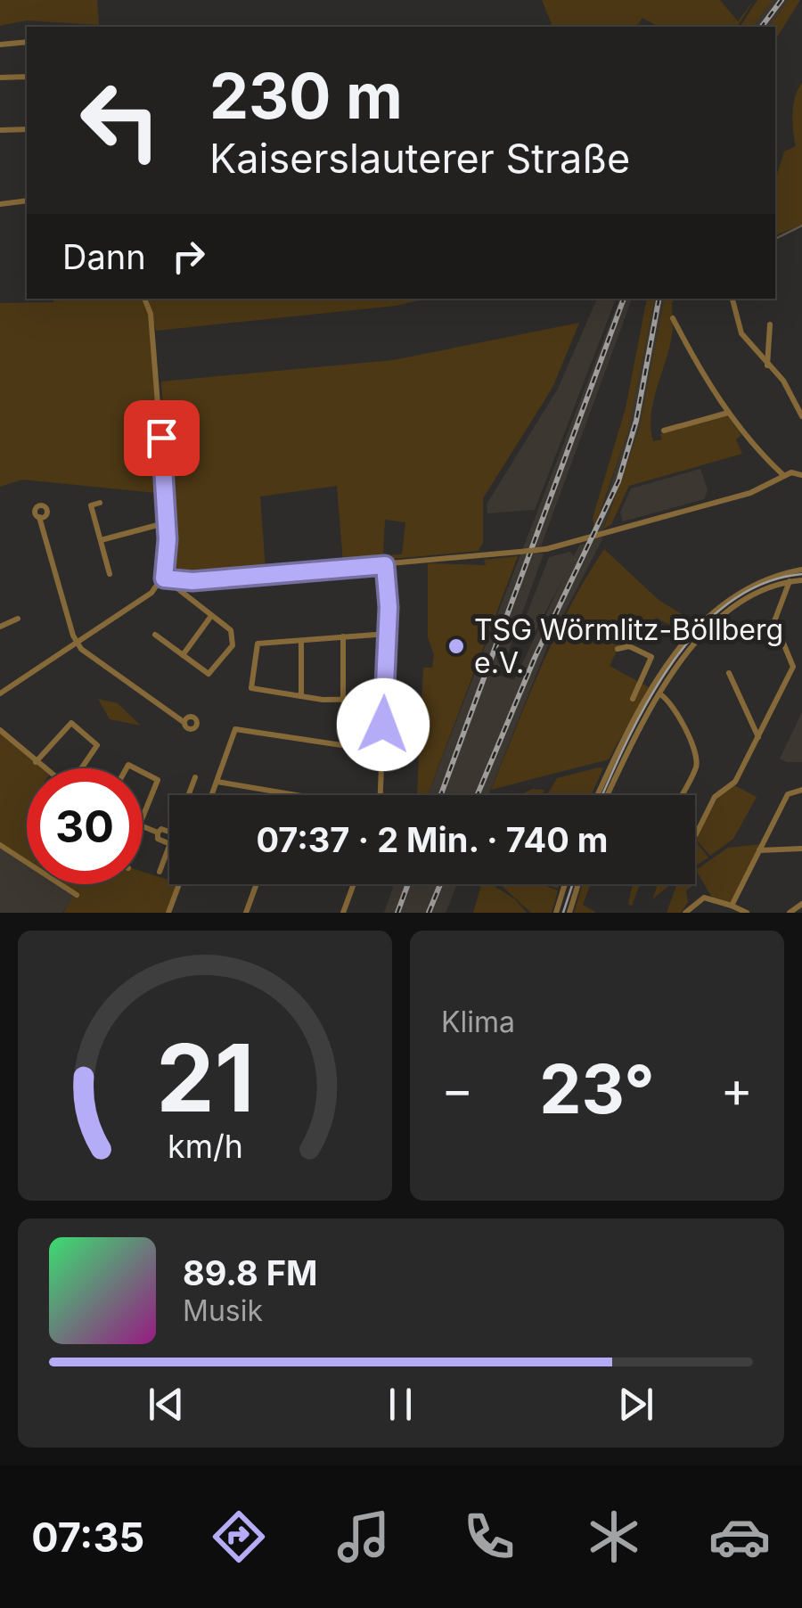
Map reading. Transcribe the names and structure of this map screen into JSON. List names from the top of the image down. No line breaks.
{"places":["TSG Wörmlitz-Böllberg e.V."],"page":{"turn":["230 m","Kaiserslauterer Straße"],"then":"Dann","limit":"30","trip":"07:37 · 2 Min. · 740 m","tile":"Klima","heat":["−","23°","+"],"song":["89.8 FM","Musik"],"tabs":"07:35","gauge":["21","km/h"]}}
